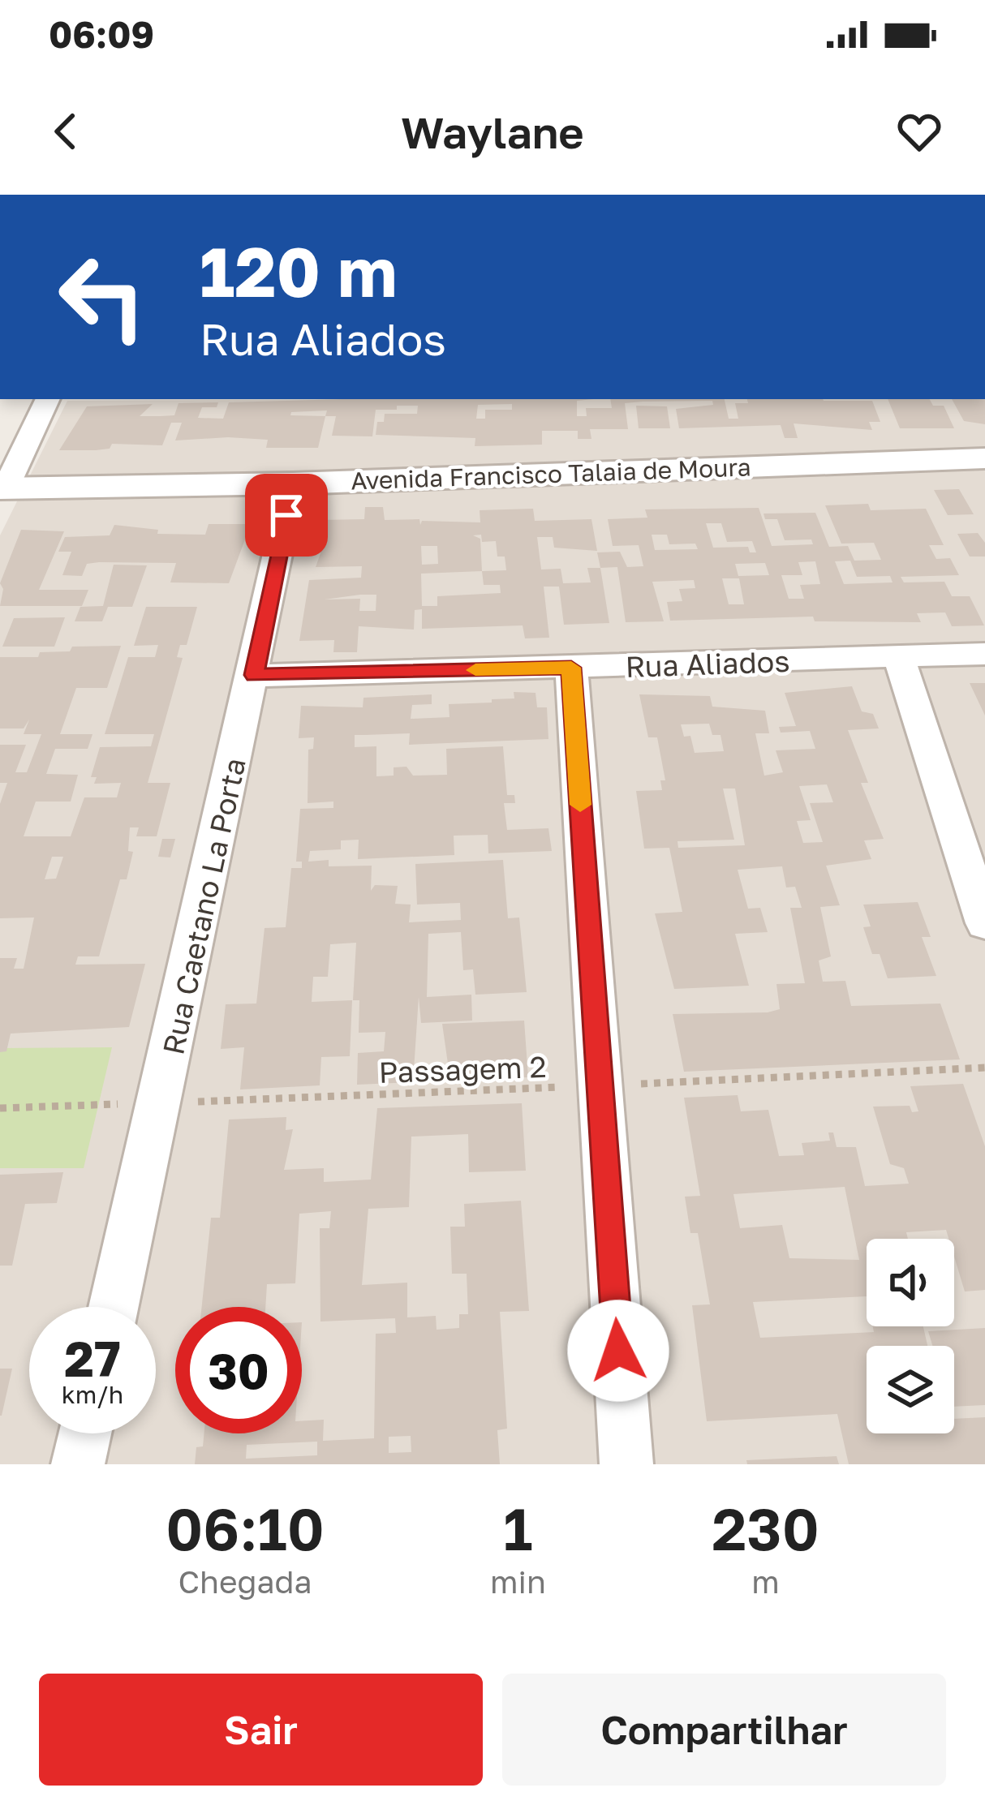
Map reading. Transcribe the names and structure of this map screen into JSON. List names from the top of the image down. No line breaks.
{"streets":{"street":["Avenida Francisco Talaia de Moura","Rua Aliados","Rua Caetano La Porta"],"path":["Passagem 2"]},"crossings":[["Avenida Francisco Talaia de Moura","Rua Caetano La Porta"],["Rua Aliados","Rua Caetano La Porta"],["Rua Caetano La Porta","Passagem 2"]],"page":{"status":"06:09","header":"Waylane","turn":["120 m","Rua Aliados"],"speed":"27 km/h","limit":"30","eta":["06:10","Chegada","1","min","230","m"],"buttons":["Sair","Compartilhar"]}}
